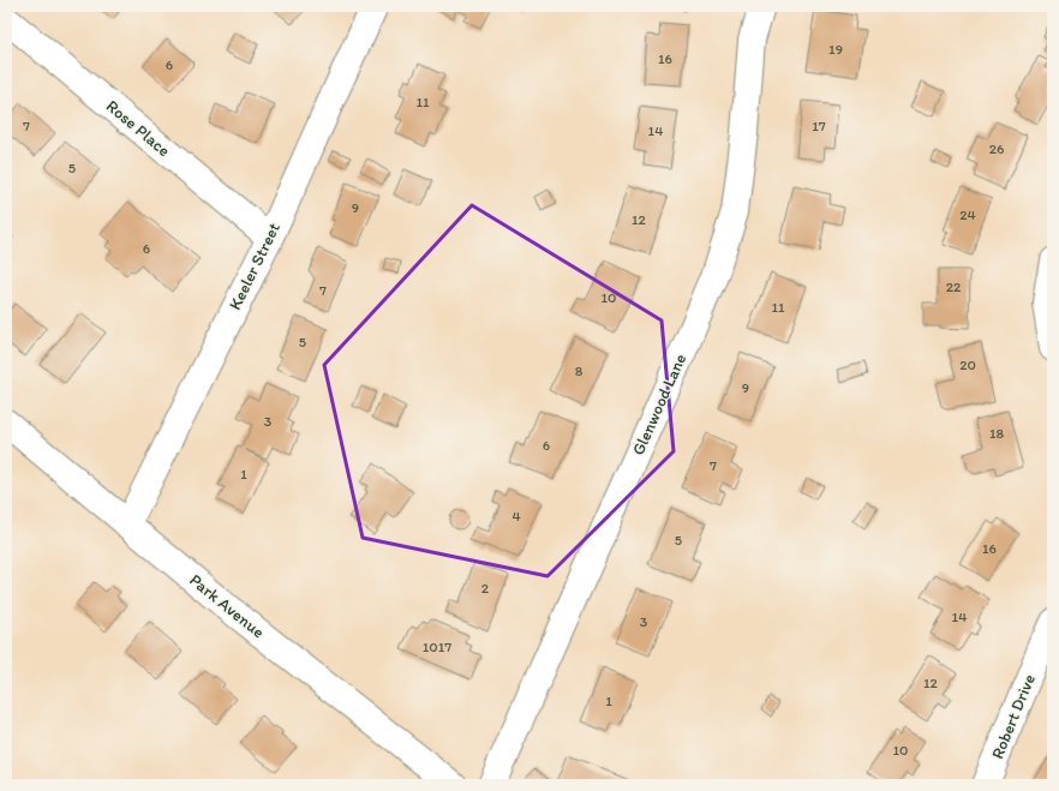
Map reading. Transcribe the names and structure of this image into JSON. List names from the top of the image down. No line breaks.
{"streets":{"street":["Rose Place","Keeler Street","Glenwood Lane","Park Avenue","Robert Drive"]},"crossings":[["Rose Place","Keeler Street"],["Keeler Street","Park Avenue"]],"house_numbers":["19","16","6","11","7","17","14","26","5","9","24","12","6","22","7","10","11","5","20","8","9","3","18","6","7","1","4","5","16","2","14","3","1017","12","1","10"]}
